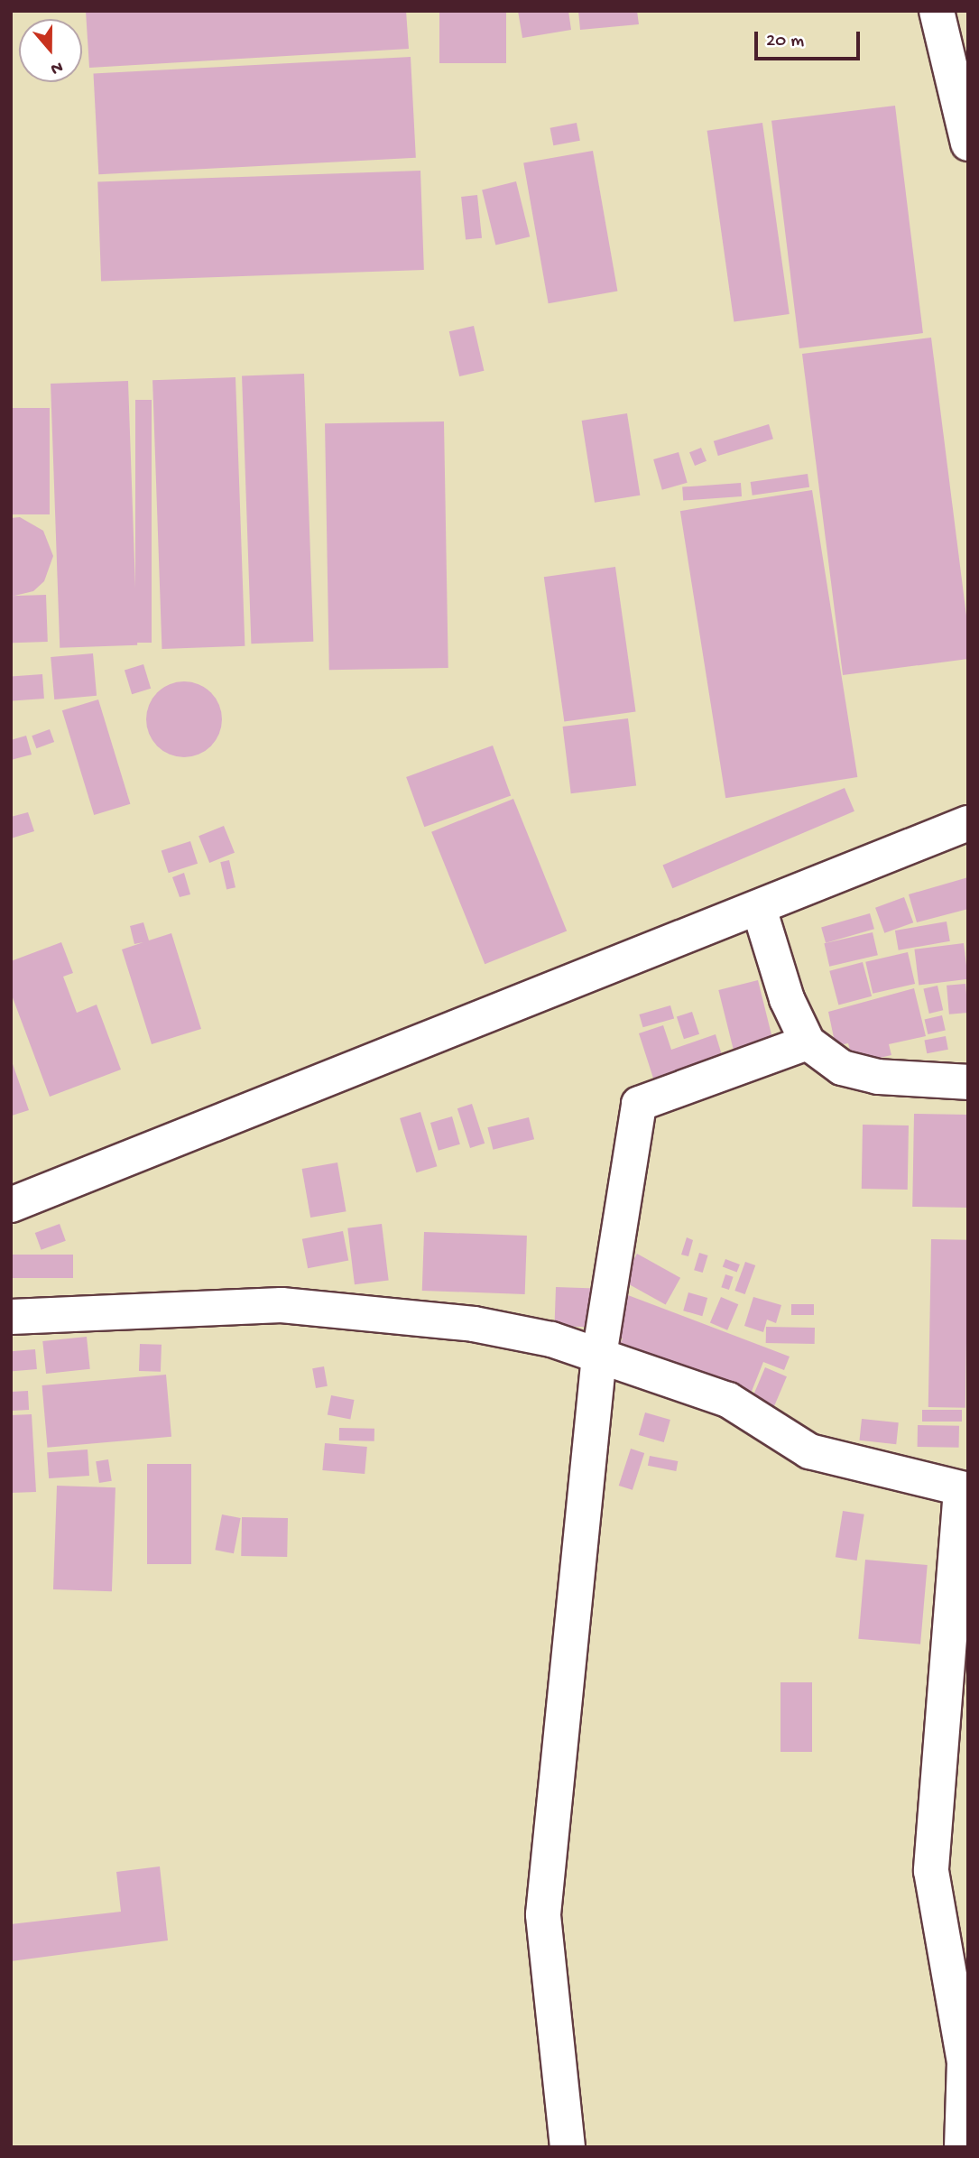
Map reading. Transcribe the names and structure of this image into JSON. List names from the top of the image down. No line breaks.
{"scale_bar":"20 m","north":"bottom"}
